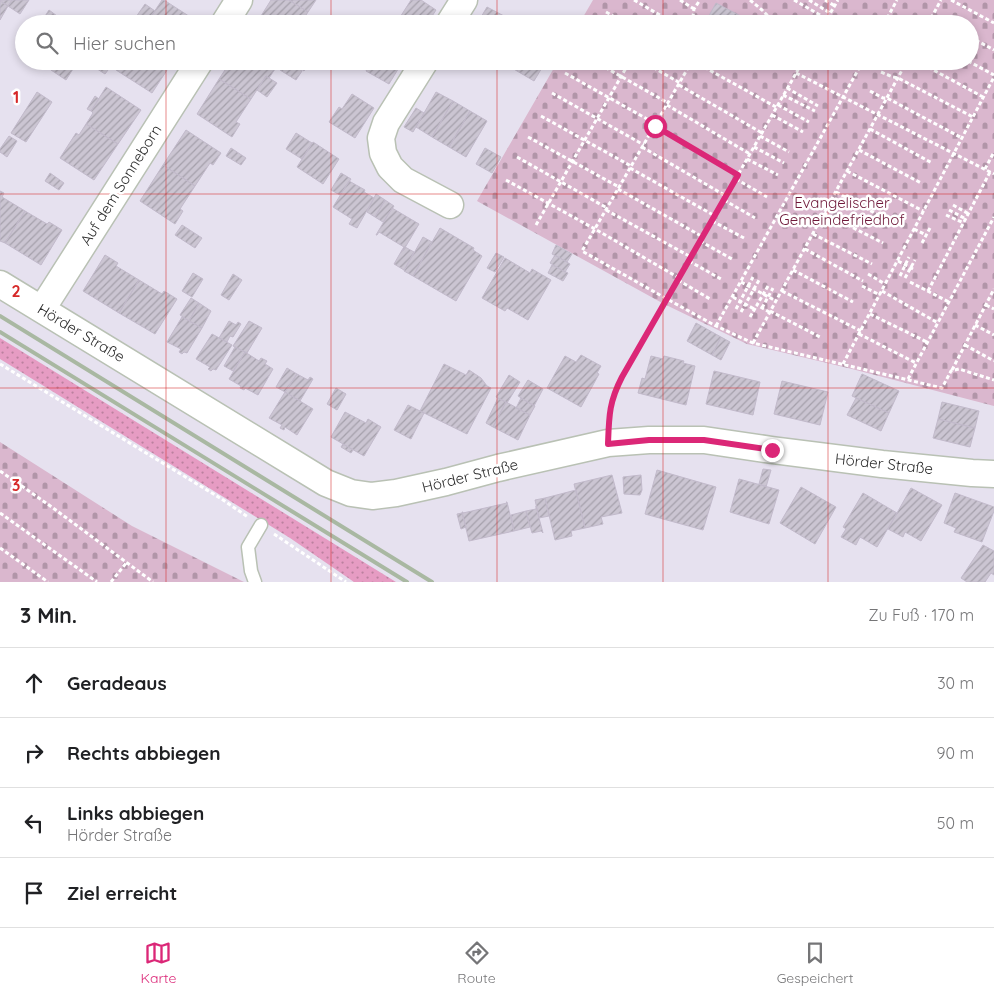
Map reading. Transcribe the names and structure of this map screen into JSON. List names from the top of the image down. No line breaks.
{"streets":{"street":["Auf dem Sonneborn","Hörder Straße"]},"crossings":[["Auf dem Sonneborn","Hörder Straße"]],"parks":["Evangelischer Gemeindefriedhof"],"page":{"search":"Hier suchen","heading":["3 Min.","Zu Fuß · 170 m"],"list":[["Geradeaus","30 m"],["Rechts abbiegen","90 m"],["Links abbiegen","Hörder Straße","50 m"],"Ziel erreicht"],"nav":["Karte","Route","Gespeichert"]},"grid":{"rows":["1","2","3"]}}
